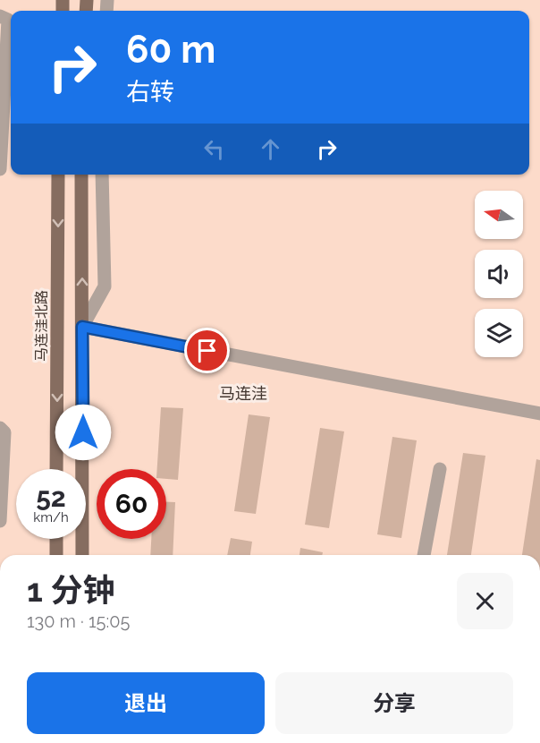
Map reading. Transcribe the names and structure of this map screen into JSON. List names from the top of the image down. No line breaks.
{"streets":{"main road":["马连洼北路"]},"districts":["马连洼"],"north":"left","page":{"turn":["60 m","右转"],"speed":"52 km/h","limit":"60","heading":["1 分钟","130 m · 15:05"],"buttons":["退出","分享"]}}
